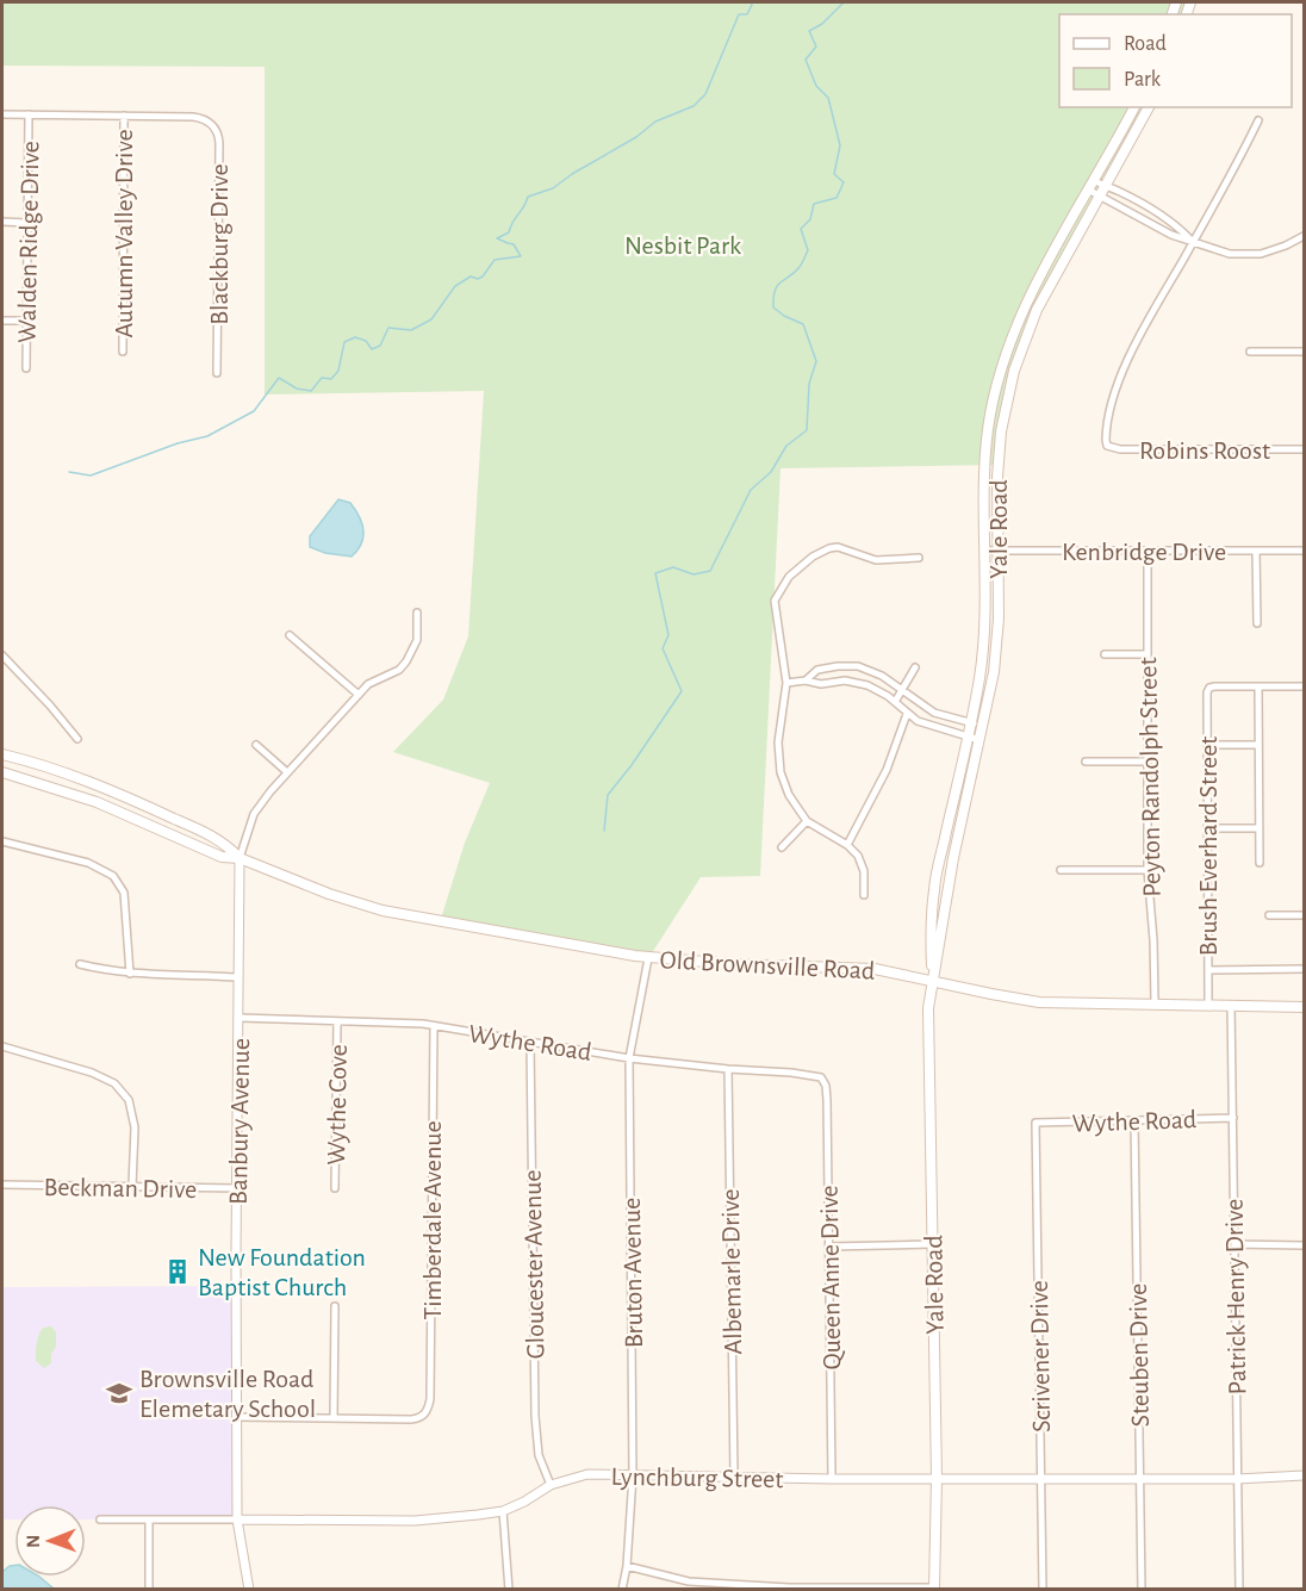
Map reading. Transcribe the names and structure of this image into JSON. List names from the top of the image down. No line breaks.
{"streets":{"main road":["Yale Road","Old Brownsville Road"],"street":["Autumn Valley Drive","Walden Ridge Drive","Blackburg Drive","Robins Roost","Kenbridge Drive","Peyton Randolph Street","Brush Everhard Street","Wythe Road","Wythe Cove","Banbury Avenue","Beckman Drive","Timberdale Avenue","Gloucester Avenue","Albemarle Drive","Bruton Avenue","Queen Anne Drive","Patrick Henry Drive","Steuben Drive","Scrivener Drive","Lynchburg Street"]},"crossings":[["Autumn Valley Drive","Blackburg Drive"],["Yale Road","Kenbridge Drive"],["Yale Road","Old Brownsville Road"],["Yale Road","Lynchburg Street"],["Kenbridge Drive","Peyton Randolph Street"],["Peyton Randolph Street","Old Brownsville Road"],["Brush Everhard Street","Old Brownsville Road"],["Old Brownsville Road","Banbury Avenue"],["Old Brownsville Road","Bruton Avenue"],["Old Brownsville Road","Patrick Henry Drive"],["Wythe Road","Wythe Cove"],["Wythe Road","Banbury Avenue"],["Wythe Road","Timberdale Avenue"],["Wythe Road","Gloucester Avenue"],["Wythe Road","Albemarle Drive"],["Wythe Road","Bruton Avenue"],["Wythe Road","Queen Anne Drive"],["Wythe Road","Patrick Henry Drive"],["Wythe Road","Steuben Drive"],["Wythe Road","Scrivener Drive"],["Banbury Avenue","Beckman Drive"],["Banbury Avenue","Lynchburg Street"],["Gloucester Avenue","Lynchburg Street"],["Albemarle Drive","Lynchburg Street"],["Bruton Avenue","Lynchburg Street"],["Queen Anne Drive","Lynchburg Street"],["Patrick Henry Drive","Lynchburg Street"],["Steuben Drive","Lynchburg Street"],["Scrivener Drive","Lynchburg Street"]],"parks":["Nesbit Park"],"places":{"building":["New Foundation Baptist Church"],"school or university":["Brownsville Road Elemetary School"]},"legend":["Road","Park"],"north":"left"}
